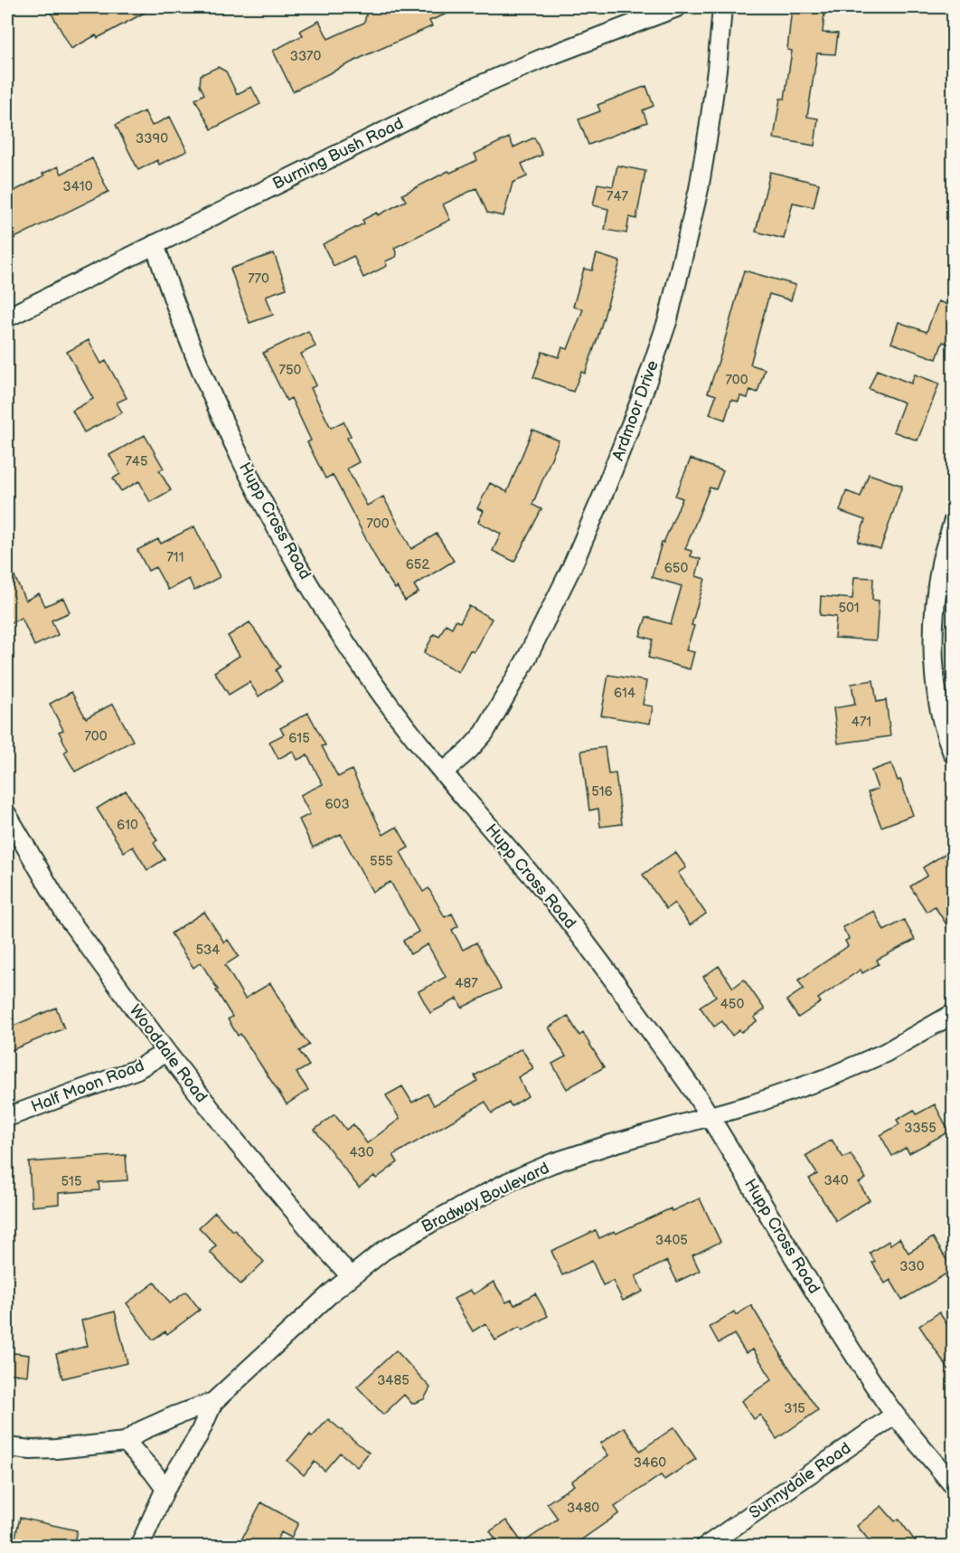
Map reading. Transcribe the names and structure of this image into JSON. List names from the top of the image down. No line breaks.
{"streets":{"street":["Burning Bush Road","Ardmoor Drive","Hupp Cross Road","Wooddale Road","Half Moon Road","Bradway Boulevard","Sunnydale Road"]},"crossings":[["Burning Bush Road","Hupp Cross Road"],["Ardmoor Drive","Hupp Cross Road"],["Hupp Cross Road","Bradway Boulevard"],["Hupp Cross Road","Sunnydale Road"],["Wooddale Road","Half Moon Road"],["Wooddale Road","Bradway Boulevard"]],"house_numbers":["3370","3390","3410","747","770","750","700","745","700","711","652","650","501","614","471","700","615","516","603","610","555","534","487","450","3355","430","340","515","3405","330","3485","315","3460","3480"]}
